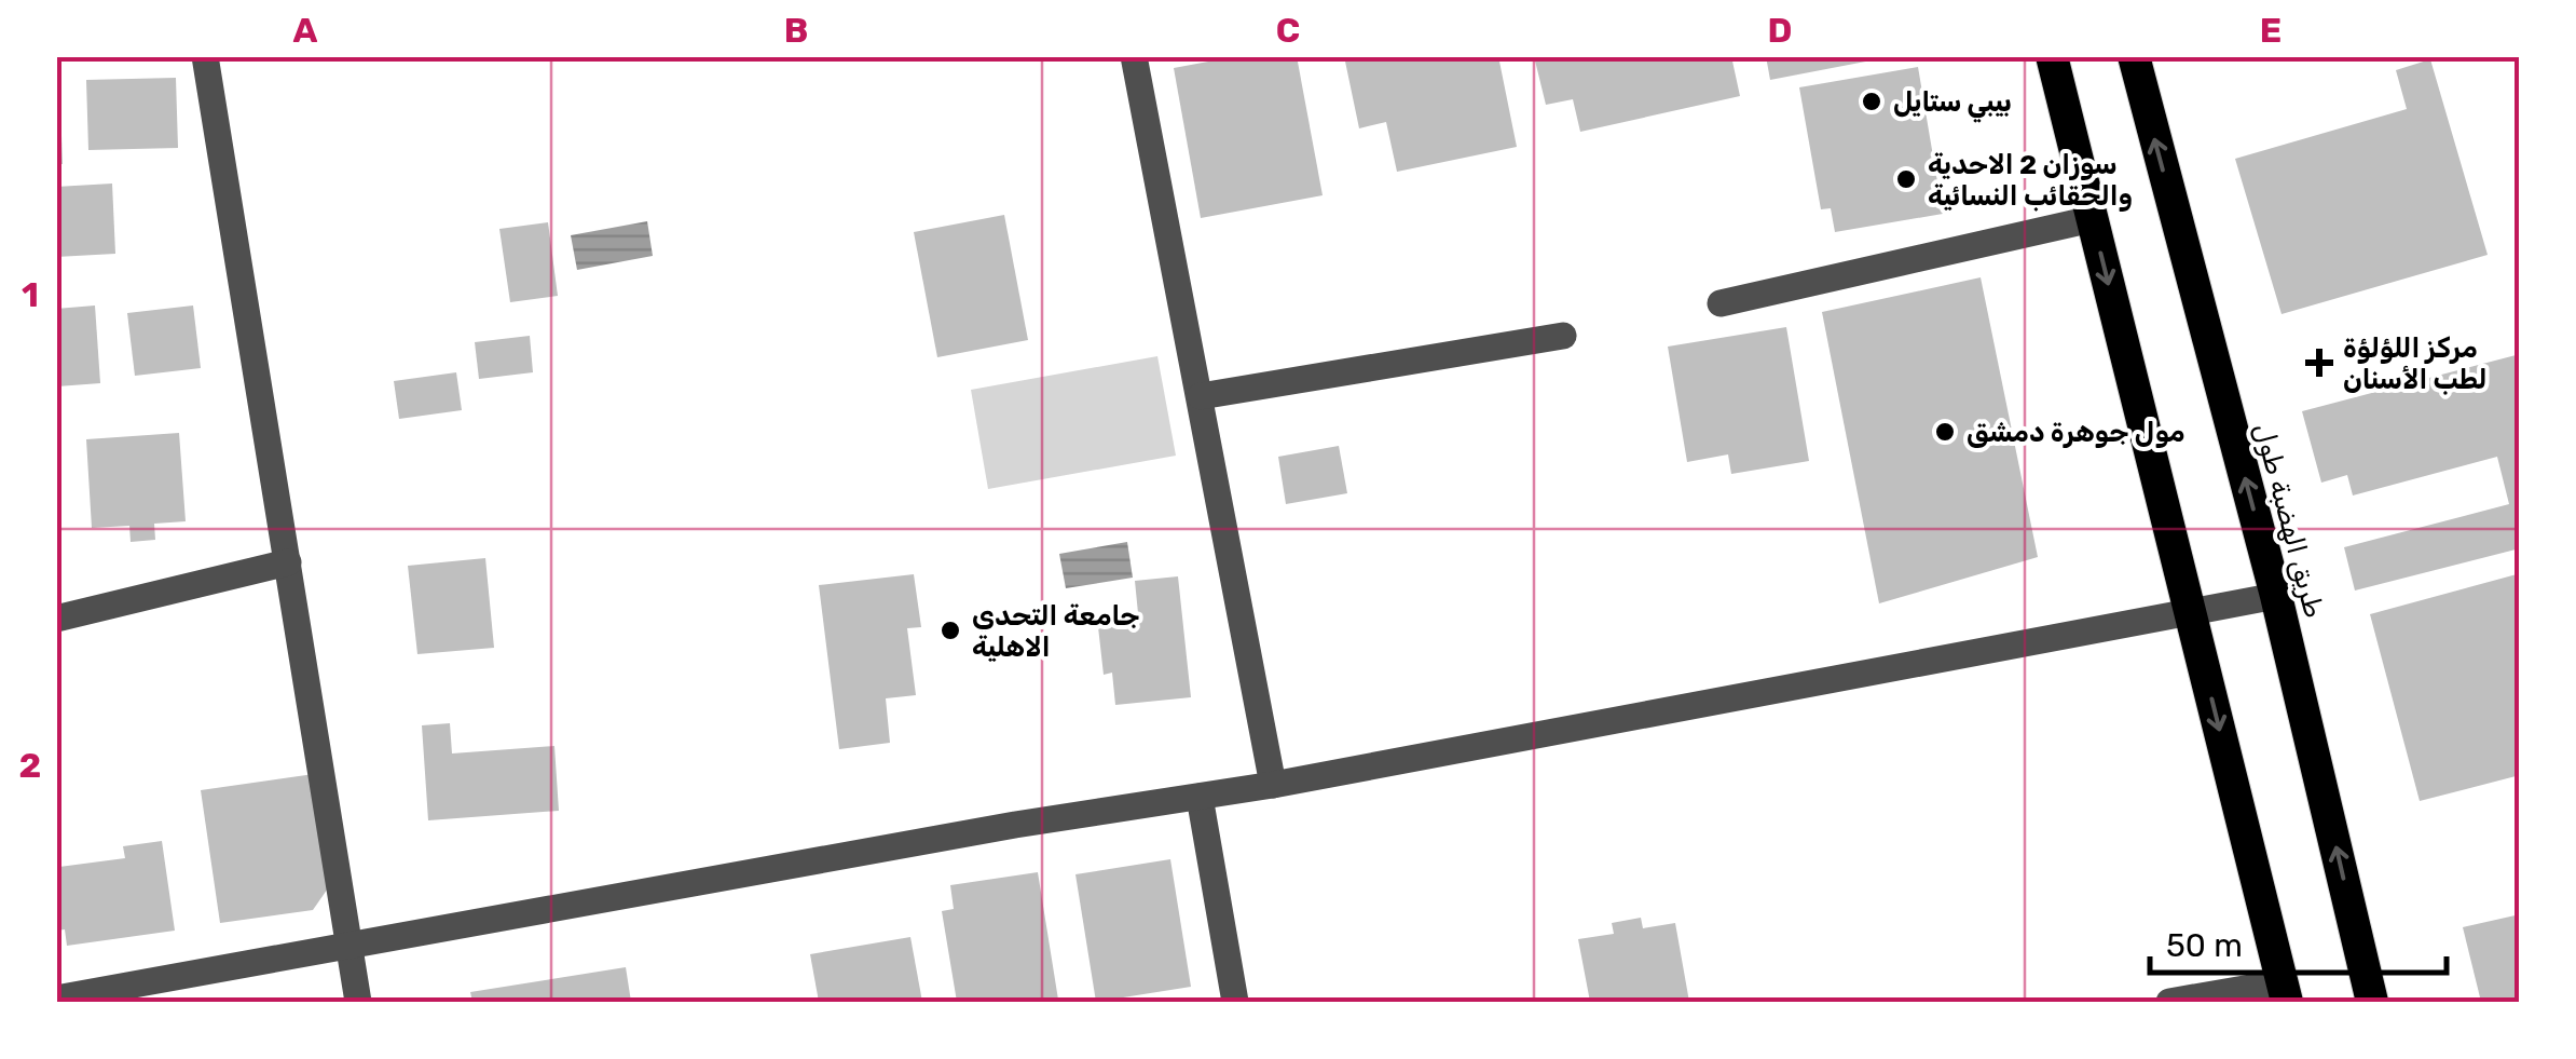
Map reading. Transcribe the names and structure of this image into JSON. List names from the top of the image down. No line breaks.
{"streets":{"highway":["طريق الهضبة طول"]},"places":{"other":["بيبي ستايل","سوزان 2 الاحدية والحقائب النسائية","مول جوهرة دمشق","جامعة التحدي الاهلية"],"health":["مركز اللؤلؤة لطب الأسنان"]},"scale_bar":"50 m","grid":{"columns":["A","B","C","D","E"],"rows":["1","2"]}}
